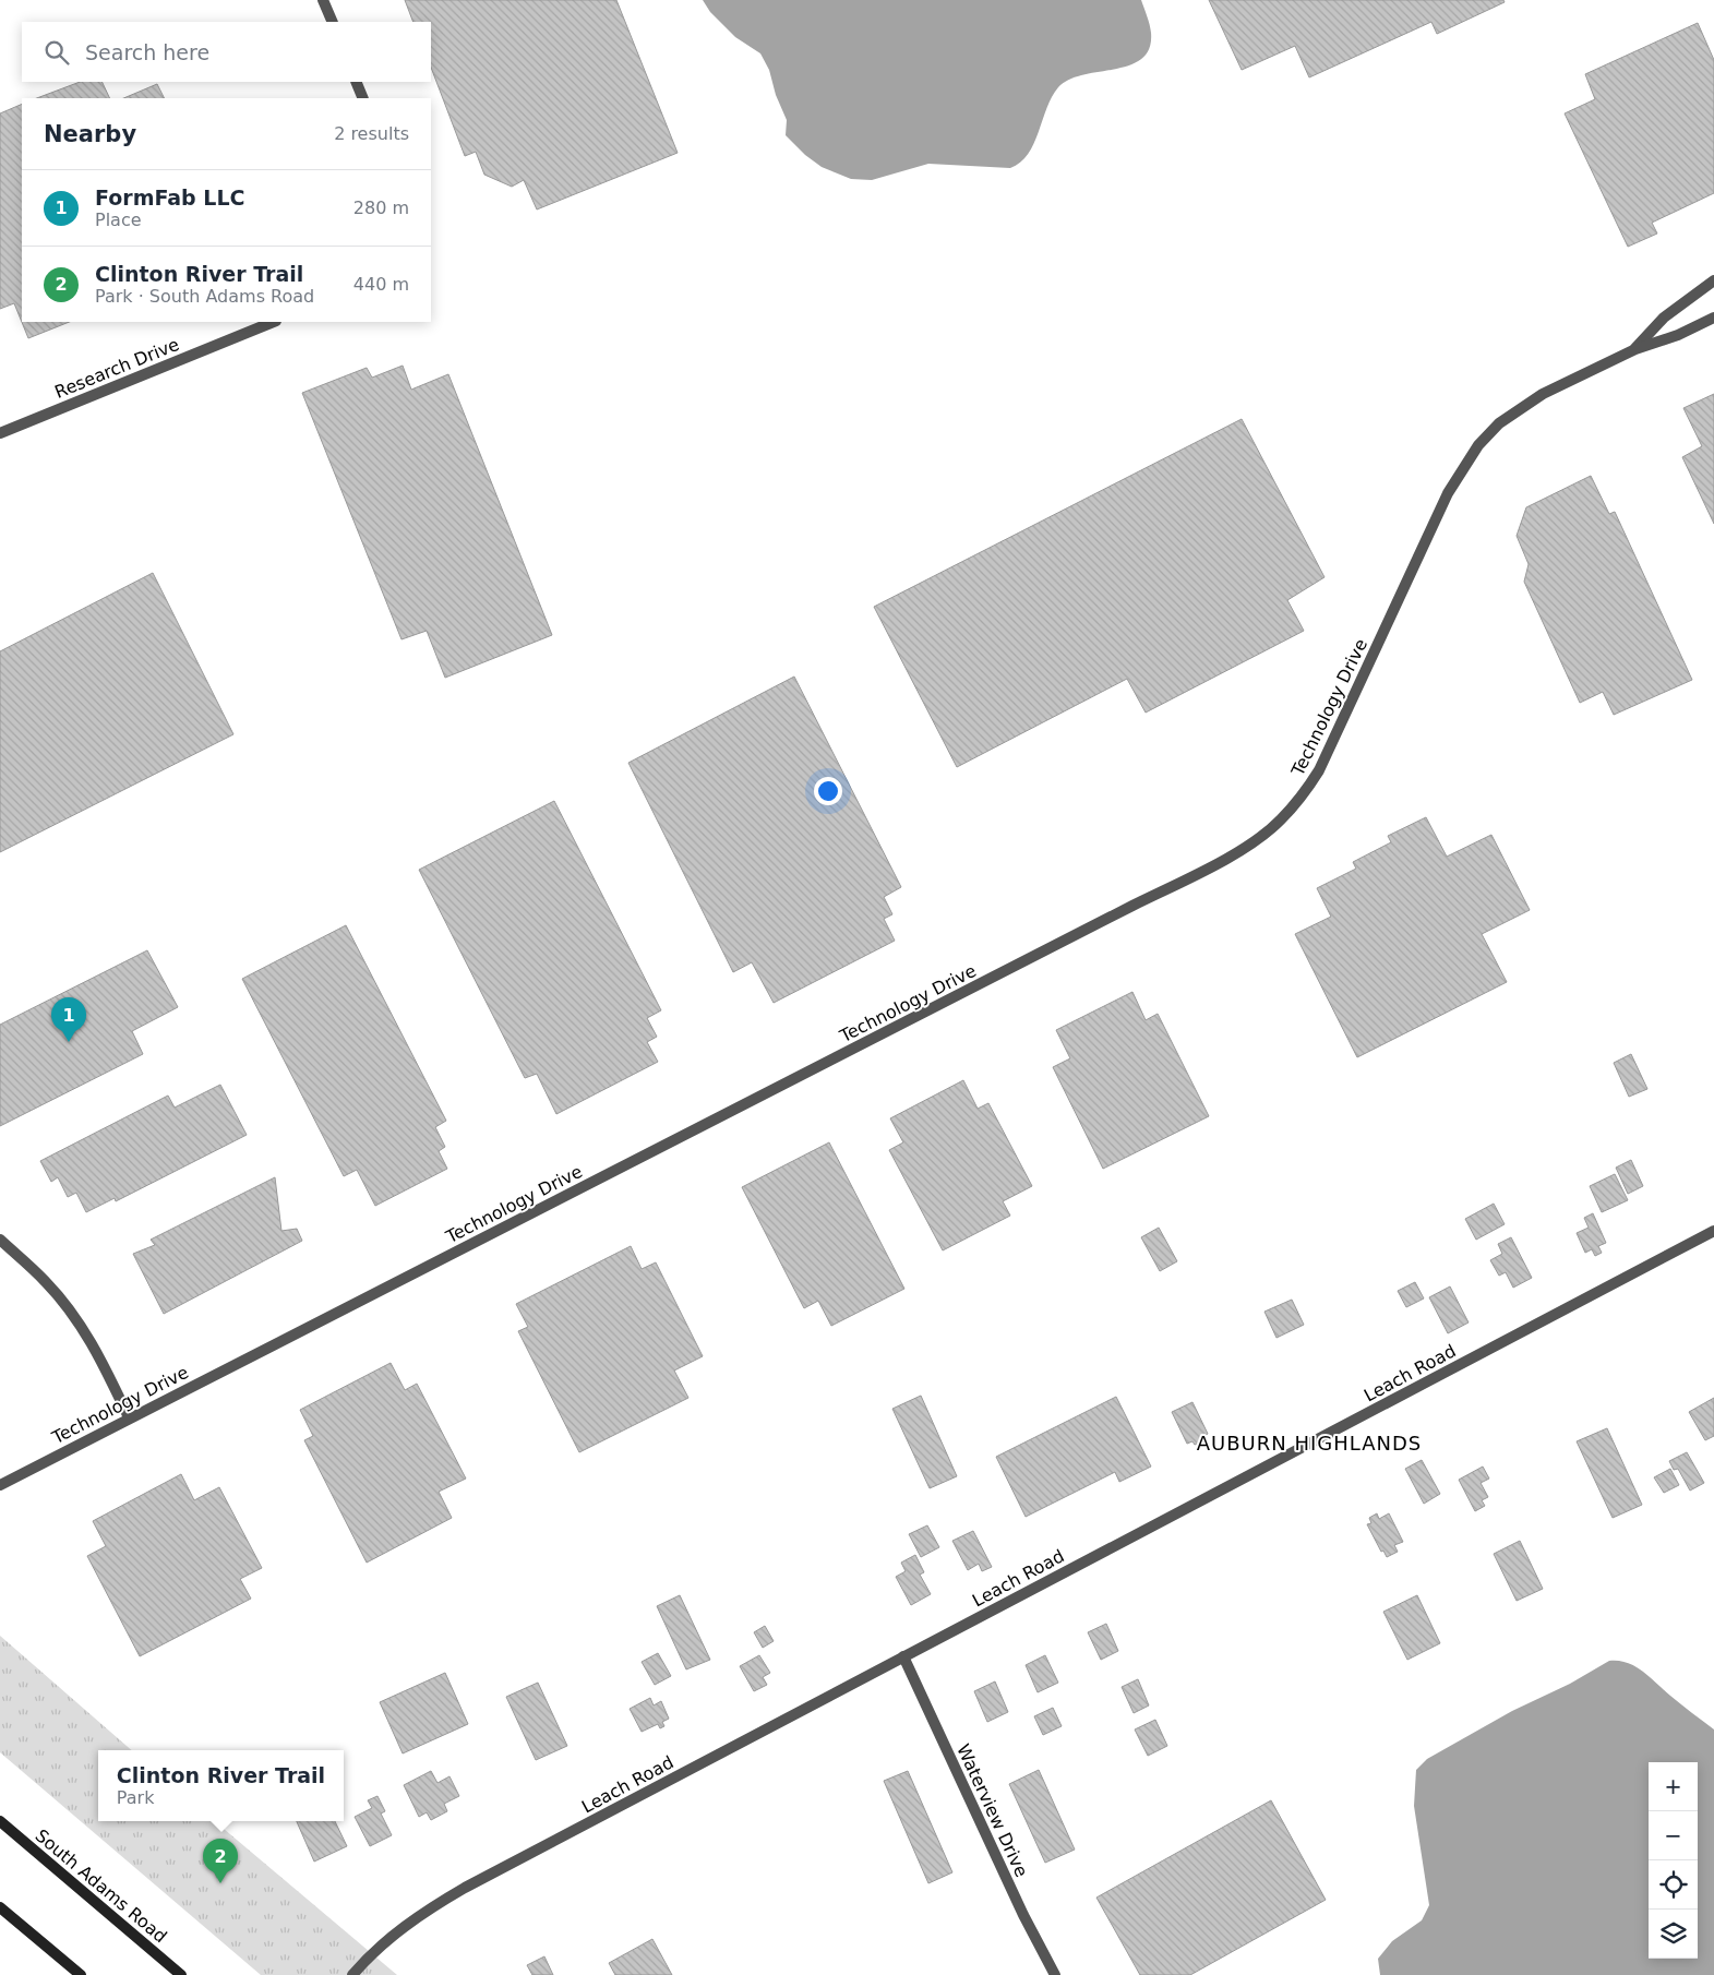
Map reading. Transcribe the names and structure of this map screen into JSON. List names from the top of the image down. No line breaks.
{"streets":{"main road":["South Adams Road"],"street":["Research Drive","Technology Drive","Leach Road","Waterview Drive"]},"crossings":[["Leach Road","Waterview Drive"]],"districts":["AUBURN HIGHLANDS"],"page":{"search":"Search here","heading":["Nearby","2 results"],"list":[{"mark":"1","name":"FormFab LLC","note":"Place","value":"280 m"},{"mark":"2","name":"Clinton River Trail","note":"Park · South Adams Road","value":"440 m"}],"pins":["1","2"],"popup":["Clinton River Trail","Park"],"map_buttons":["+","−"]}}
